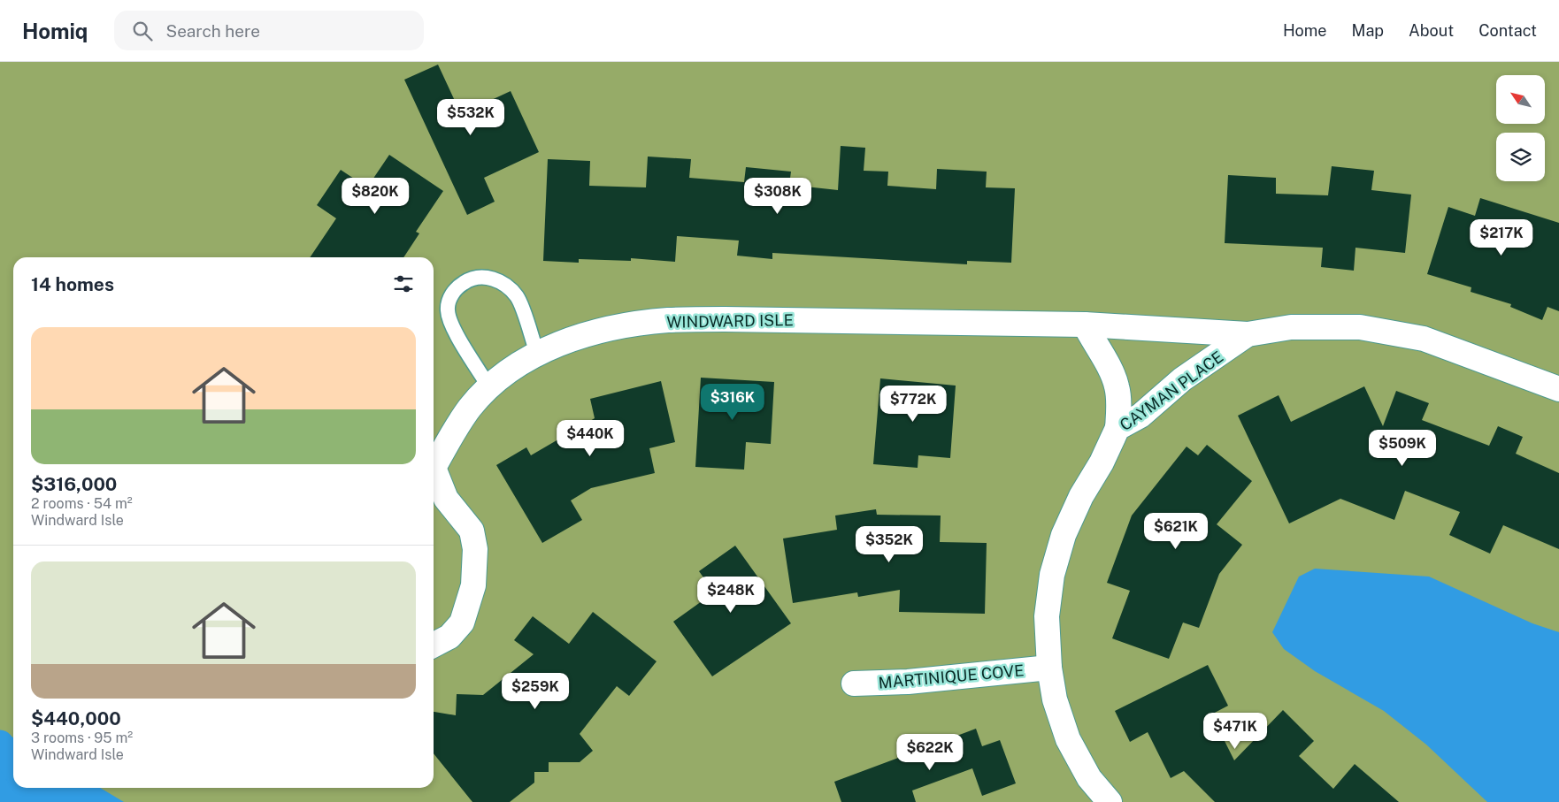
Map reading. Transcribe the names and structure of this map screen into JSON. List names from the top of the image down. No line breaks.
{"streets":{"street":["WINDWARD ISLE","CAYMAN PLACE","MARTINIQUE COVE"]},"crossings":[["WINDWARD ISLE","CAYMAN PLACE"],["CAYMAN PLACE","MARTINIQUE COVE"]],"north":"top left","page":{"header":"Homiq","search":"Search here","nav":["Home","Map","About","Contact"],"price":["$532K","$820K","$308K","$217K","$316K","$772K","$440K","$509K","$621K","$352K","$248K","$259K","$471K","$622K"],"heading":"14 homes","list":[{"name":"$316,000","note":"2 rooms · 54 m² · Windward Isle"},{"name":"$440,000","note":"3 rooms · 95 m² · Windward Isle"}]}}
